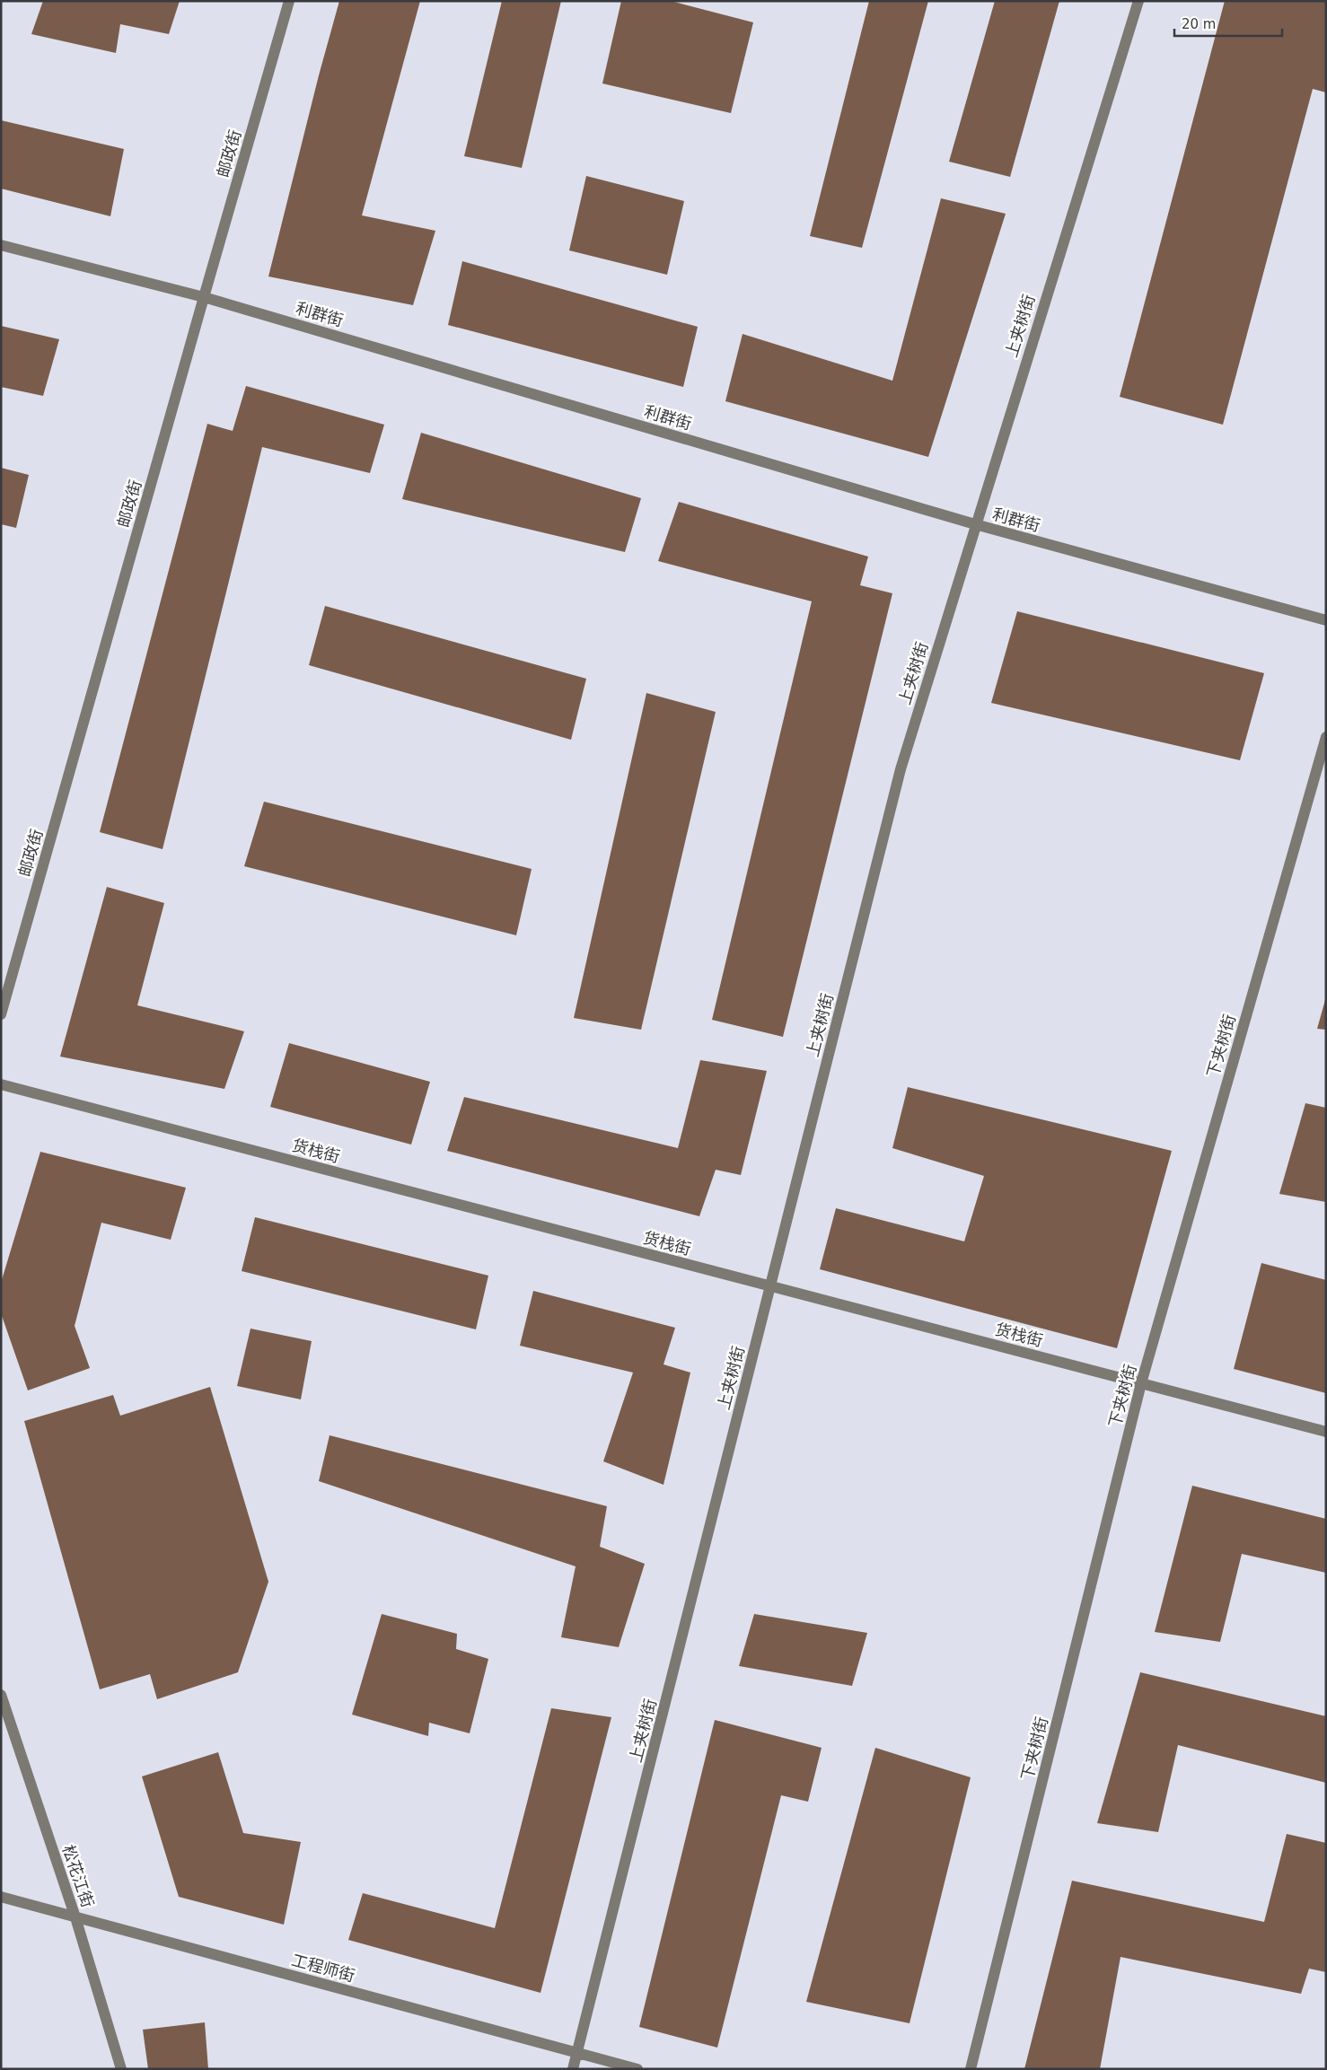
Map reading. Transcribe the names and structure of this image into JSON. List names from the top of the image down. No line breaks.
{"streets":{"street":["邮政街","利群街","上夹树街","下夹树街","货栈街","松花江街","工程师街"]},"crossings":[["邮政街","利群街"],["利群街","上夹树街"],["上夹树街","货栈街"],["上夹树街","工程师街"],["下夹树街","货栈街"],["松花江街","工程师街"]],"scale_bar":"20 m"}
